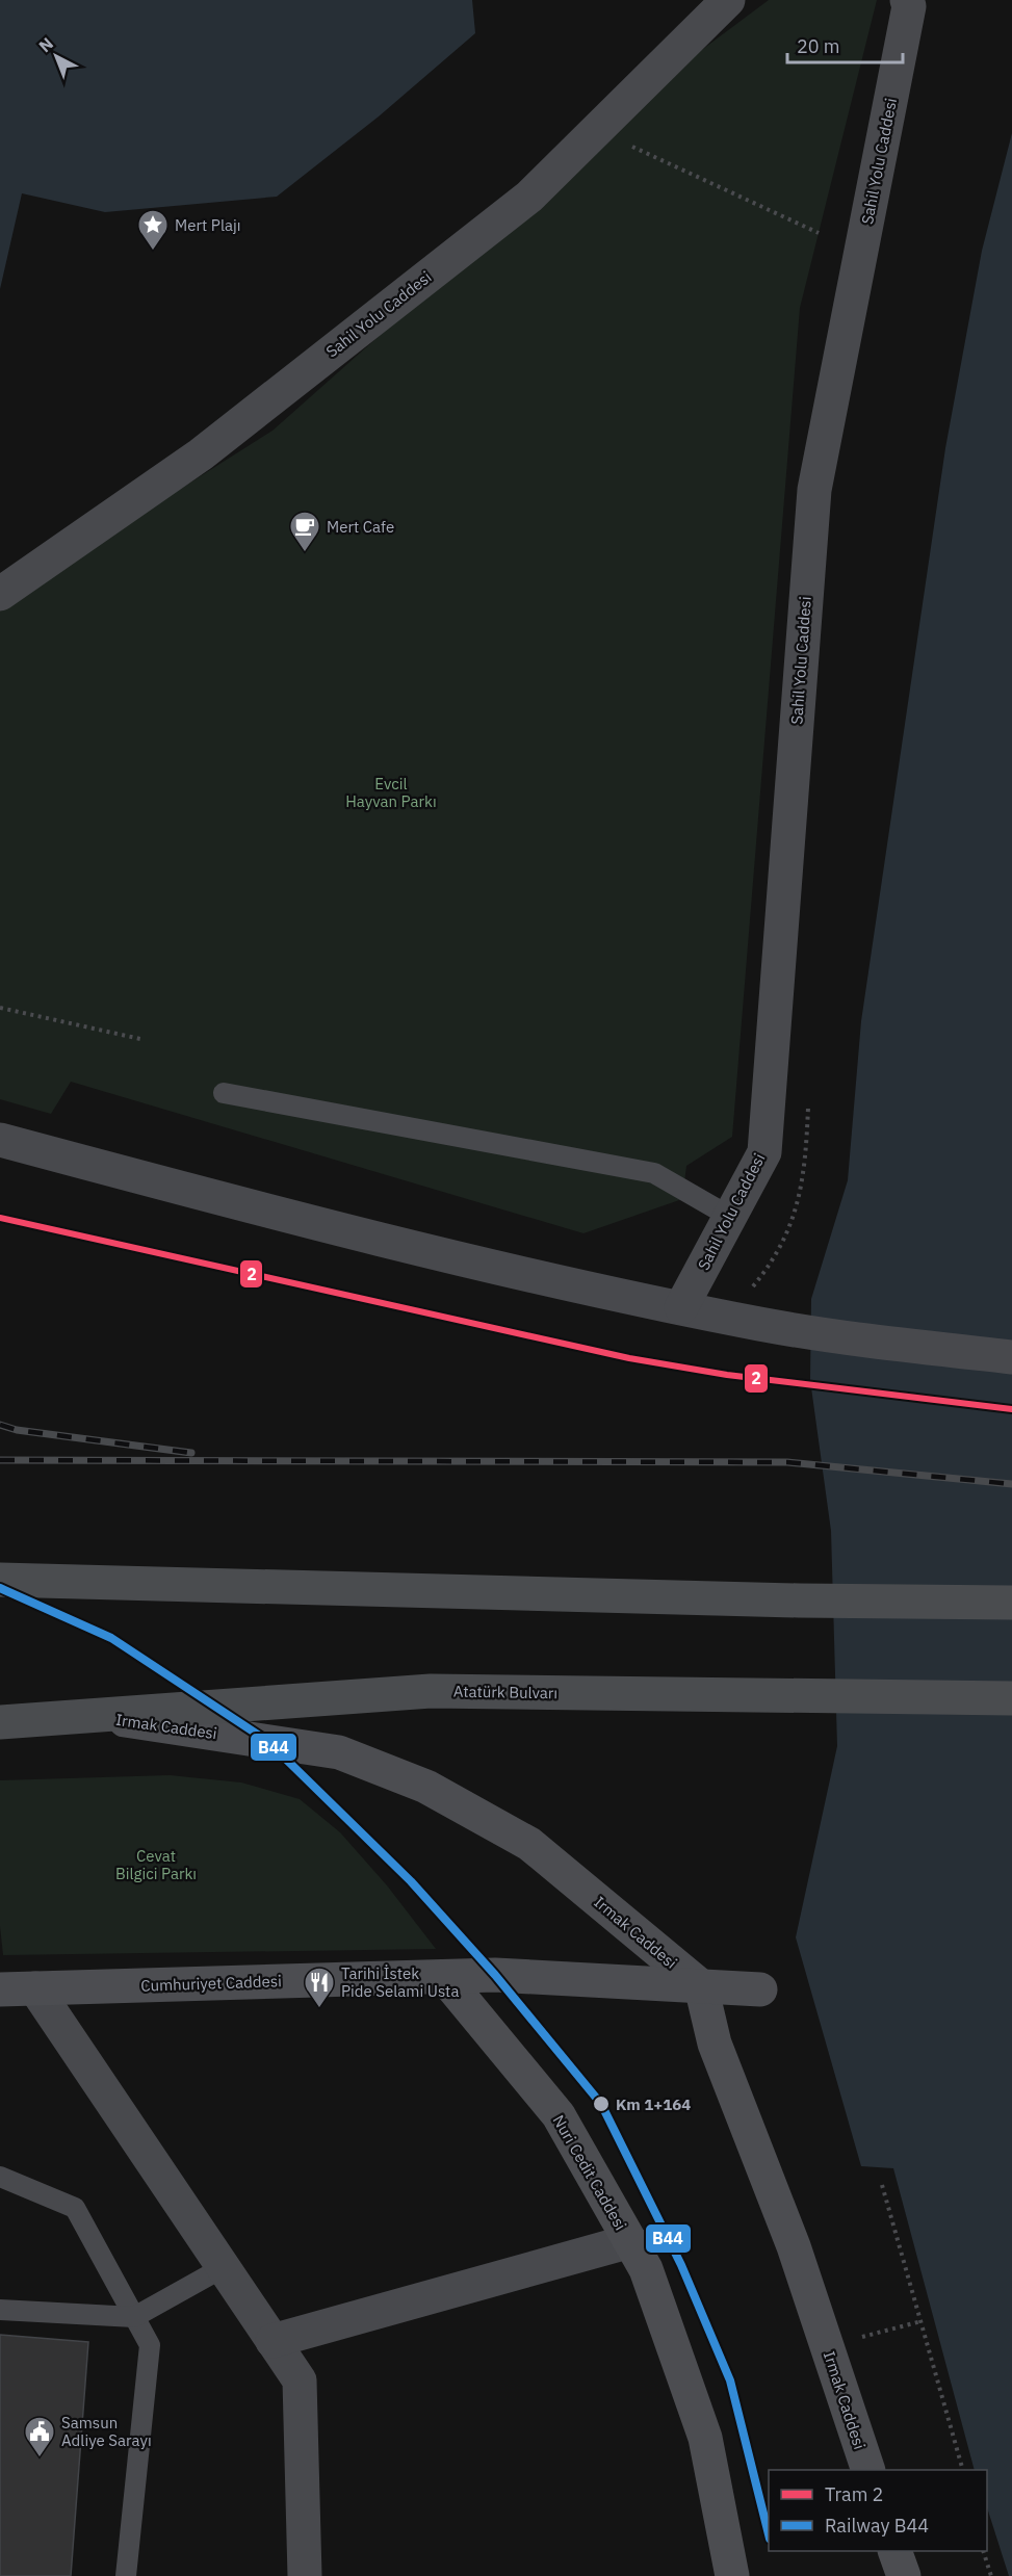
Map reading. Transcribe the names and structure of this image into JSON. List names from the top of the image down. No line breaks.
{"streets":{"main road":["Atatürk Bulvarı","Irmak Caddesi","Cumhuriyet Caddesi","Nuri Cedit Caddesi"],"street":["Sahil Yolu Caddesi"]},"crossings":[["Atatürk Bulvarı","Irmak Caddesi"],["Irmak Caddesi","Cumhuriyet Caddesi"],["Cumhuriyet Caddesi","Nuri Cedit Caddesi"]],"parks":["Evcil Hayvan Parkı","Cevat Bilgici Parkı"],"places":{"place":["Mert Plajı"],"cafe":["Mert Cafe"],"restaurant":["Tarihi İstek Pide Selami Usta"],"other":["Km 1+164"],"public building":["Samsun Adliye Sarayı"]},"lines":["tram line 2","rail line B44"],"legend":["Tram 2","Railway B44"],"scale_bar":"20 m","north":"top left"}
